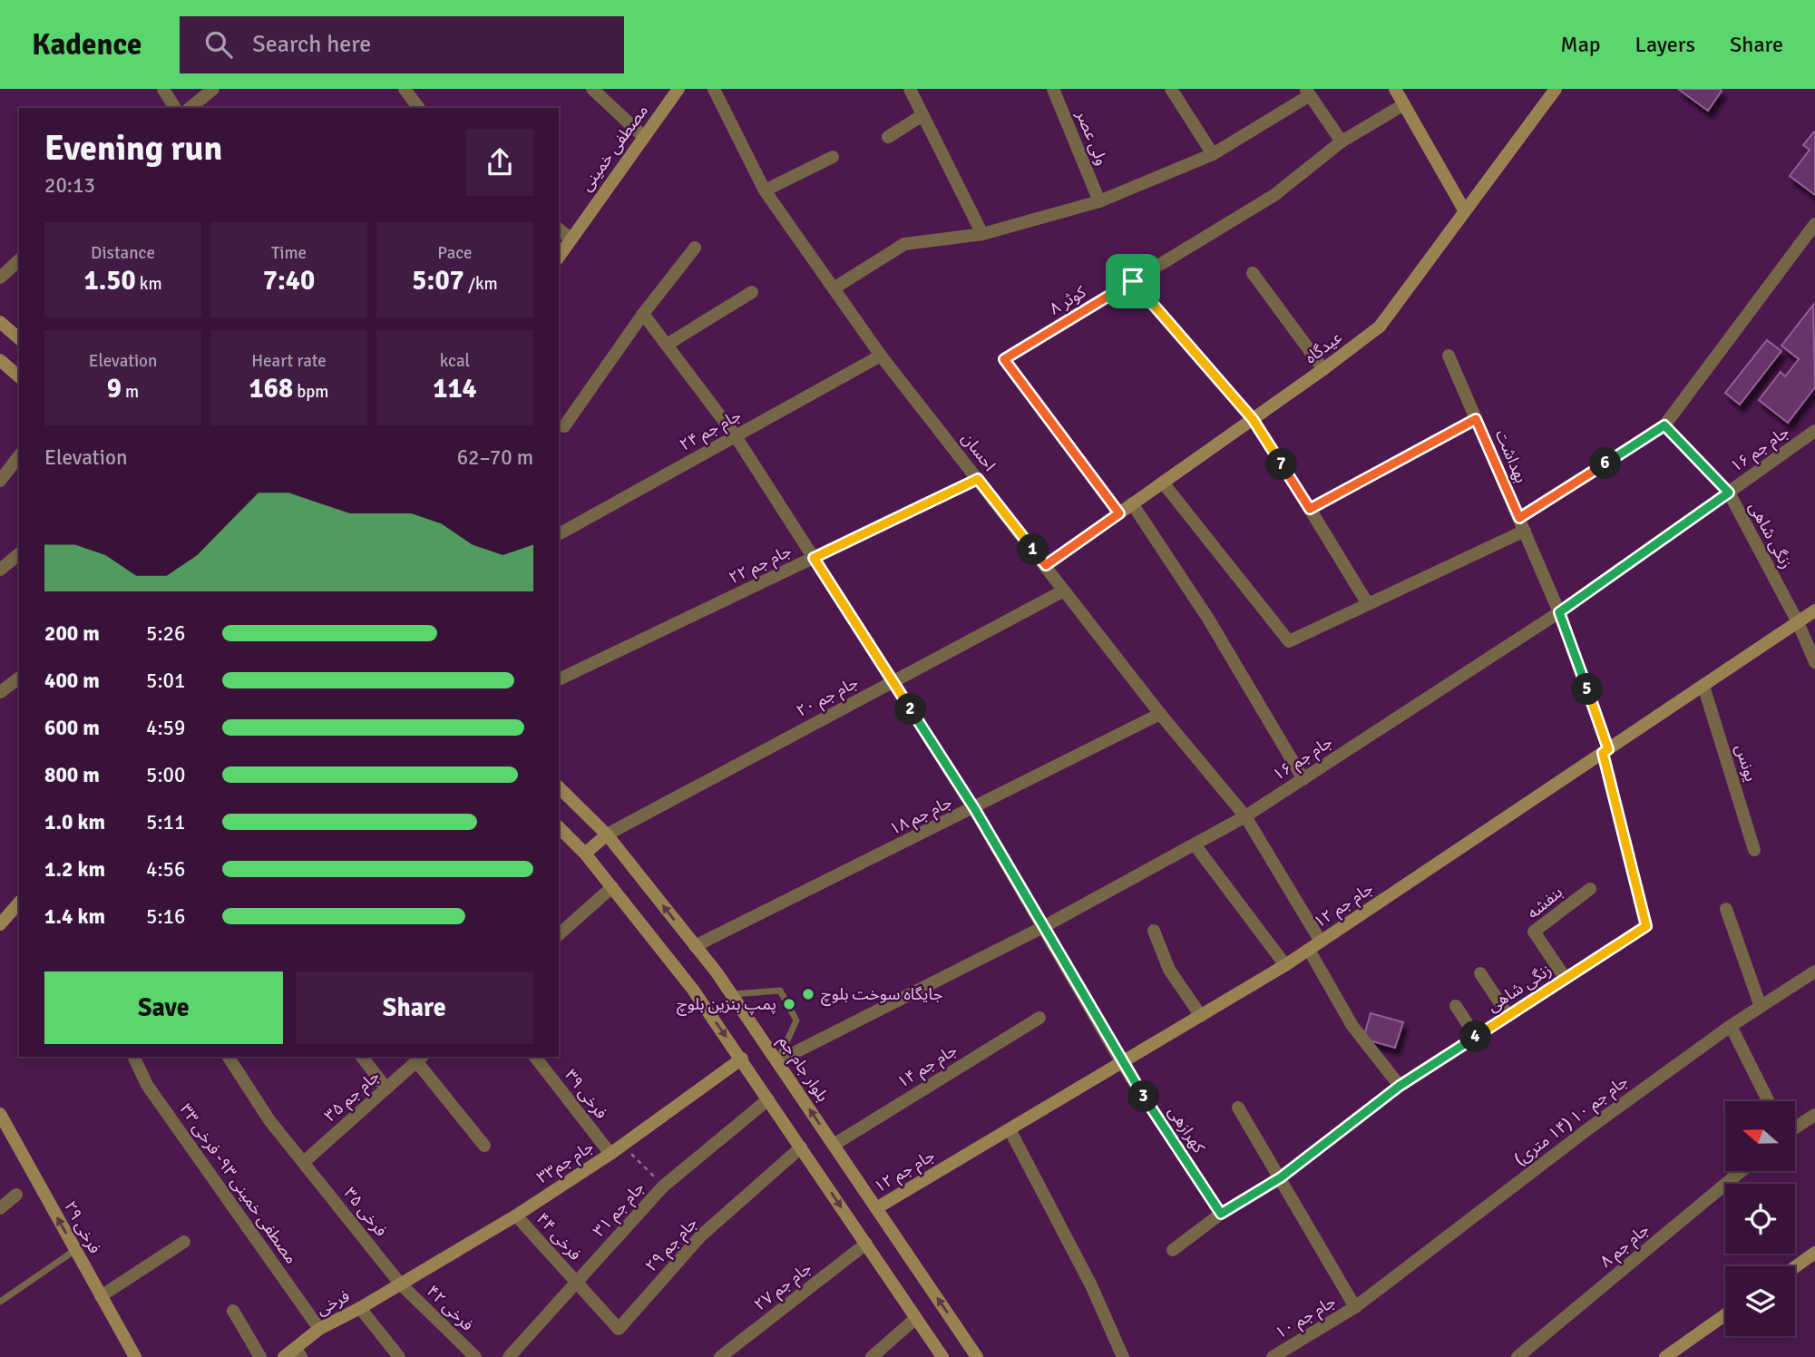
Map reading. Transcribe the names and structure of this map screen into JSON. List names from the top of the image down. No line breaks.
{"streets":{"street":["ولی عصر","مصطفی خمینی","کوثر ۸","عیدگاه","جام جم ۲۴","جام جم ۱۶","احسان","بهداشت","زنگی شاهی","جام جم ۲۲","جام جم ۲۰","یونس","جام جم ۱۸","بنفشه","جام جم ۱۲","جام جم ۱۴","بلوار جام جم","فرخی ۳۹","جام جم ۳۵","جام جم ۱۰ (۱۴ متری)","کهرازهی","جام جم۳۳","مصطفی خمینی ۹۳- فرخی ۳۳","جام جم ۳۱","فرخی ۳۵","فرخی ۲۹","فرخی ۴۴","جام جم ۲۹","جام جم ۸","جام جم ۲۷","فرخی","فرخی ۴۲","جام جم ۱۰"]},"crossings":[["کوثر ۸","عیدگاه"],["عیدگاه","احسان"],["جام جم ۲۴","احسان"],["جام جم ۲۴","کهرازهی"],["جام جم ۱۶","احسان"],["جام جم ۱۶","بهداشت"],["جام جم ۱۶","زنگی شاهی"],["جام جم ۱۶","بلوار جام جم"],["جام جم ۱۶","کهرازهی"],["احسان","جام جم ۲۲"],["احسان","جام جم ۲۰"],["احسان","جام جم ۱۸"],["احسان","جام جم ۱۲"],["بهداشت","زنگی شاهی"],["بهداشت","جام جم ۱۲"],["زنگی شاهی","بنفشه"],["زنگی شاهی","جام جم ۱۲"],["زنگی شاهی","کهرازهی"],["جام جم ۲۲","کهرازهی"],["جام جم ۲۰","بلوار جام جم"],["جام جم ۲۰","کهرازهی"],["یونس","جام جم ۱۲"],["جام جم ۱۸","بلوار جام جم"],["جام جم ۱۸","کهرازهی"],["جام جم ۱۲","بلوار جام جم"],["جام جم ۱۲","کهرازهی"],["جام جم ۱۴","بلوار جام جم"],["فرخی ۳۹","جام جم۳۳"],["جام جم ۳۵","فرخی ۳۵"],["جام جم ۱۰ (۱۴ متری)","جام جم ۱۰"],["جام جم۳۳","فرخی ۳۵"],["جام جم۳۳","فرخی ۴۴"],["جام جم۳۳","فرخی"],["جام جم۳۳","فرخی ۴۲"],["مصطفی خمینی ۹۳- فرخی ۳۳","فرخی"],["جام جم ۳۱","فرخی ۴۴"],["جام جم ۳۱","جام جم ۲۹"],["فرخی ۳۵","فرخی"],["فرخی ۳۵","فرخی ۴۲"],["فرخی ۴۴","جام جم ۲۹"],["فرخی","فرخی ۴۲"]],"one_way":["فرخی ۲۹"],"places":["جایگاه سوخت بلوچ","پمپ بنزین بلوچ"],"north":"left","page":{"header":"Kadence","search":"Search here","nav":["Map","Layers","Share"],"heading":["Evening run","20:13"],"stats":[["Distance","1.50 km"],["Time","7:40"],["Pace","5:07 /km"],["Elevation","9 m"],["Heart rate","168 bpm"],["kcal","114"]],"chart":["Elevation","62–70 m"],"pins":["6","7","1","5","2","4","3"],"list":[{"name":"200 m","note":"5:26"},{"name":"400 m","note":"5:01"},{"name":"600 m","note":"4:59"},{"name":"800 m","note":"5:00"},{"name":"1.0 km","note":"5:11"},{"name":"1.2 km","note":"4:56"},{"name":"1.4 km","note":"5:16"}],"buttons":["Save","Share"]}}
